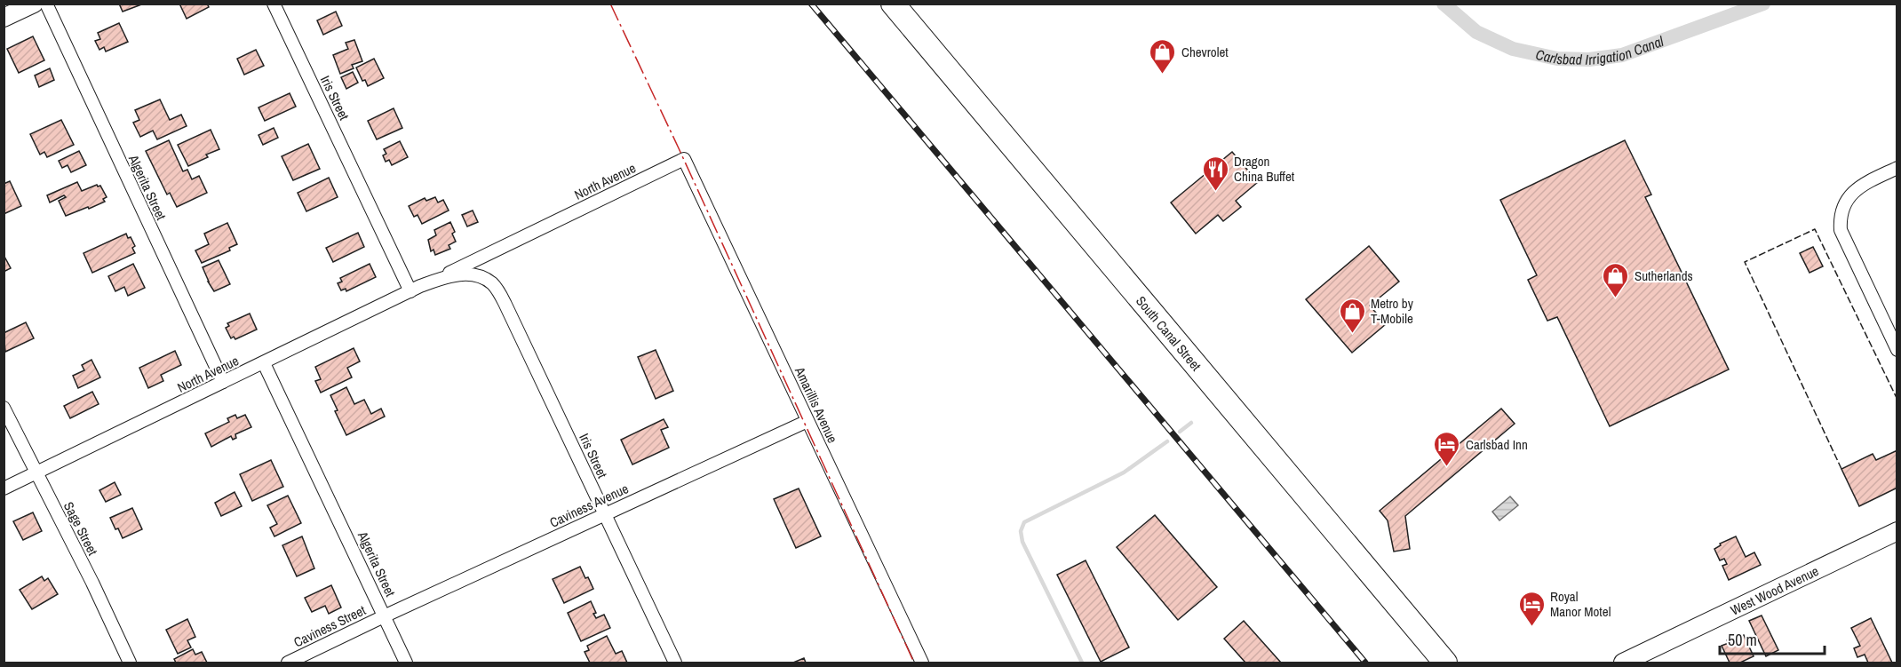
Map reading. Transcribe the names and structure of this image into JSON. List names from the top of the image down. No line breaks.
{"streets":{"highway":["South Canal Street"],"street":["Iris Street","North Avenue","Algerita Street","Amarillis Avenue","Caviness Avenue","Sage Street","West Wood Avenue","Caviness Street"]},"crossings":[["Iris Street","North Avenue"],["Iris Street","Caviness Avenue"],["North Avenue","Algerita Street"],["North Avenue","Amarillis Avenue"],["North Avenue","Sage Street"],["Algerita Street","Caviness Avenue"],["Algerita Street","Caviness Street"],["Amarillis Avenue","Caviness Avenue"],["Caviness Avenue","Caviness Street"]],"water":["Carlsbad Irrigation Canal"],"places":{"shop":["Chevrolet","Sutherlands","Metro by T-Mobile"],"restaurant":["Dragon China Buffet"],"hotel":["Carlsbad Inn","Royal Manor Motel"]},"scale_bar":"50 m"}
